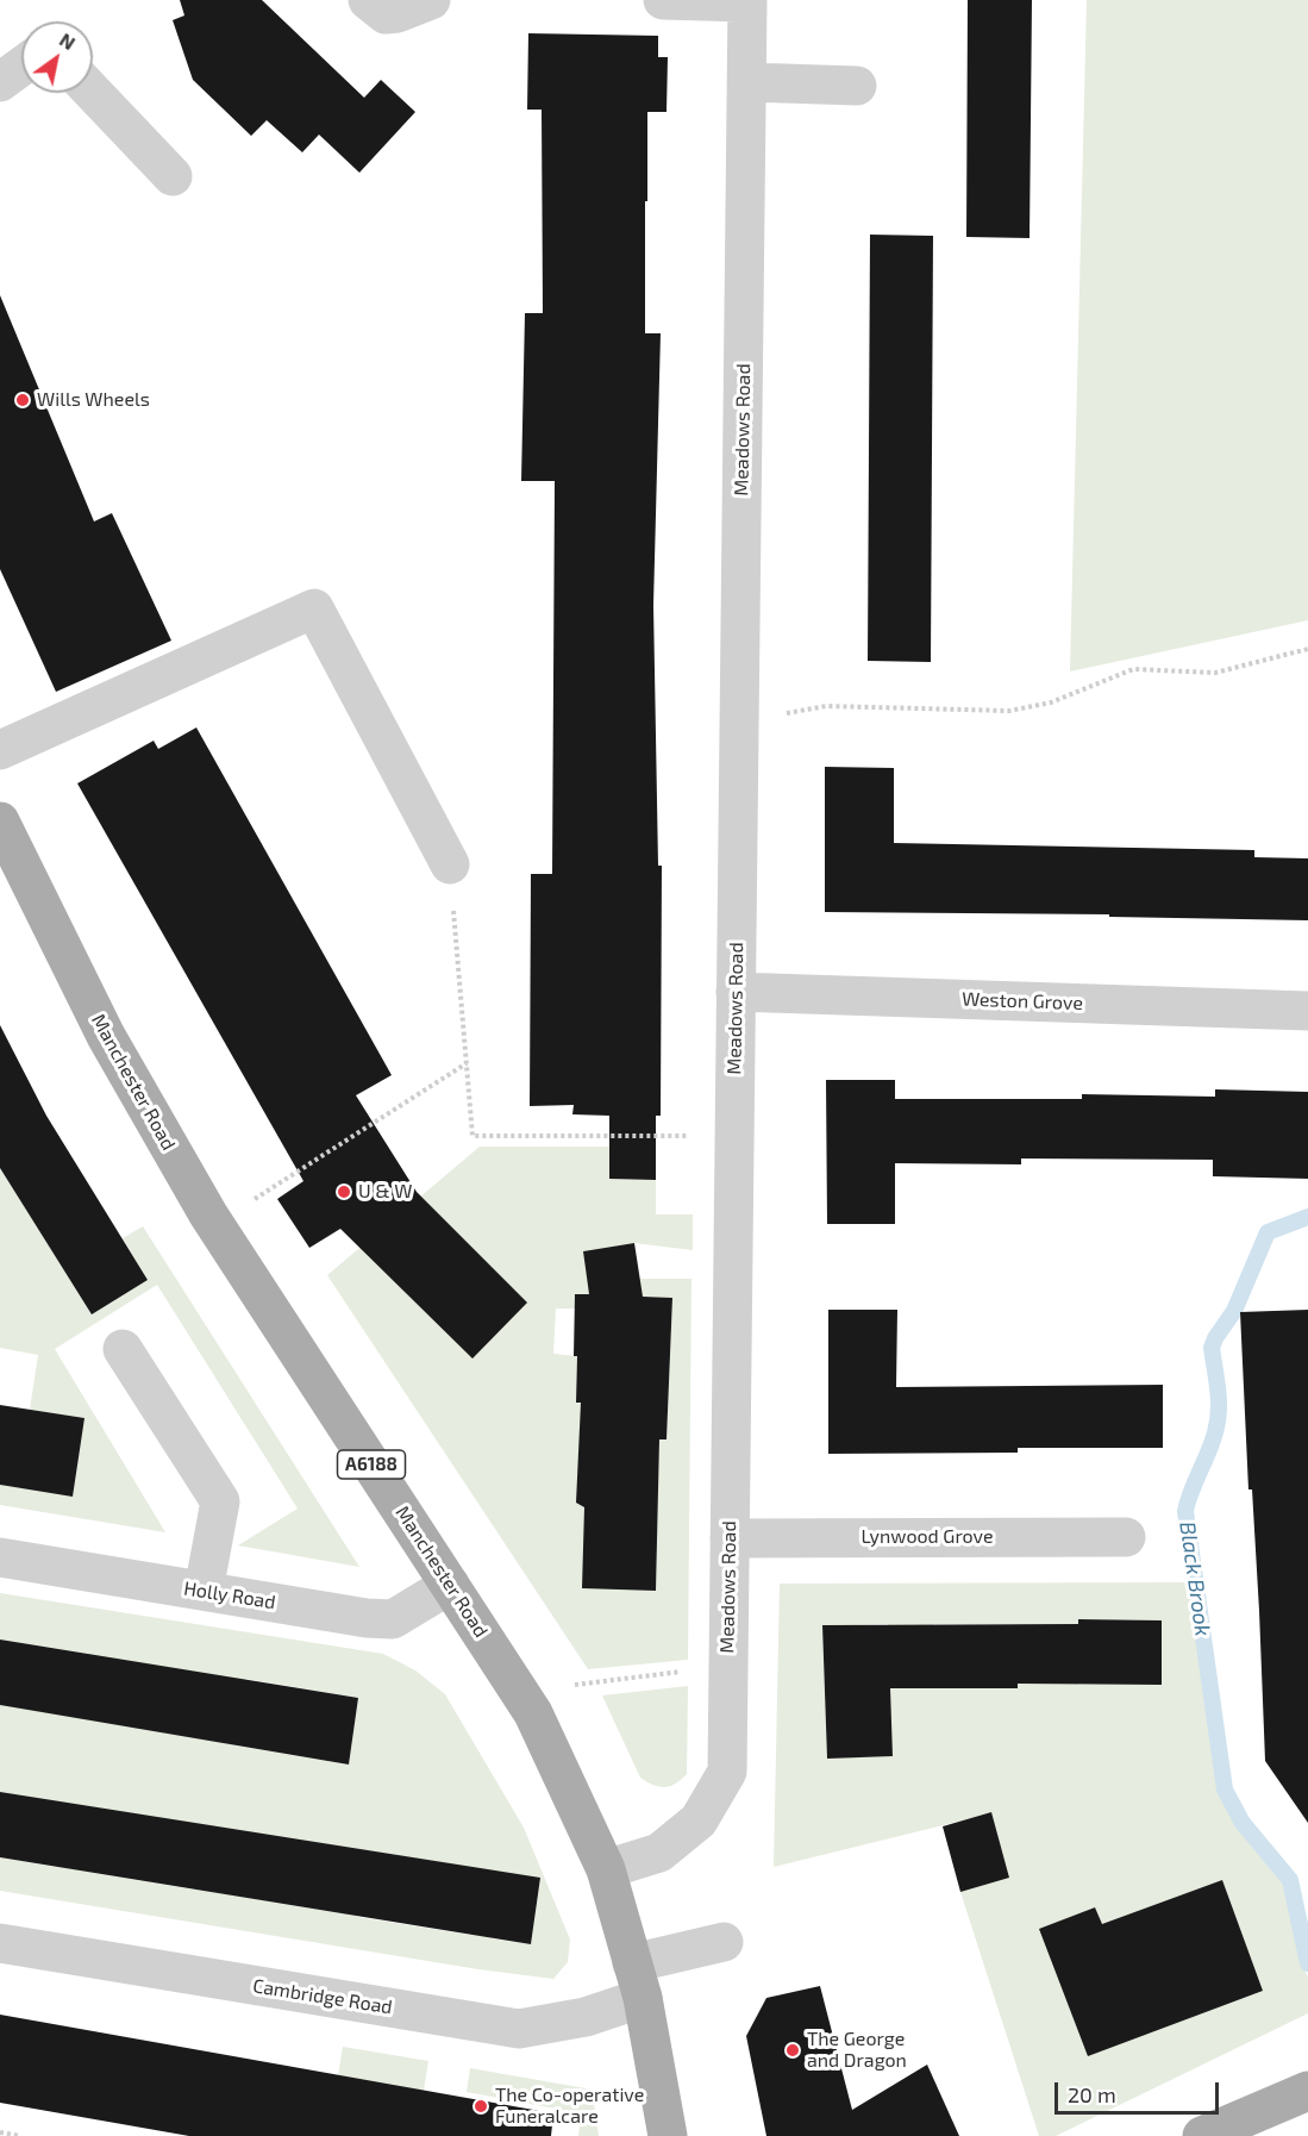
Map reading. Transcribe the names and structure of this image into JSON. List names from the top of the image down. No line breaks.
{"streets":{"main road":["Manchester Road","A6188"],"street":["Meadows Road","Weston Grove","Lynwood Grove","Holly Road","Cambridge Road"]},"crossings":[["Meadows Road","Weston Grove"],["Meadows Road","Manchester Road"],["Meadows Road","Lynwood Grove"],["Manchester Road","Holly Road"],["Manchester Road","Cambridge Road"]],"water":["Black Brook"],"places":["Wills Wheels","U & W","The George and Dragon","The Co-operative Funeralcare"],"scale_bar":"20 m","north":"top right"}
